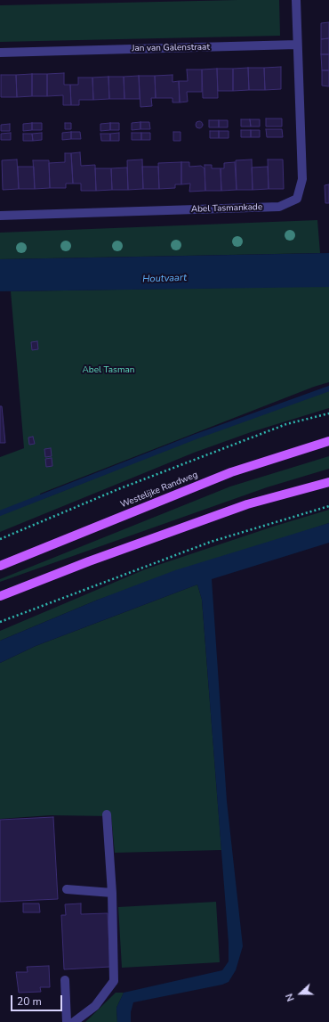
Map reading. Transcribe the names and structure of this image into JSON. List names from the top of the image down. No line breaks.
{"streets":{"main road":["Westelijke Randweg"],"street":["Jan van Galenstraat","Abel Tasmankade"]},"crossings":[["Jan van Galenstraat","Abel Tasmankade"]],"water":["Houtvaart"],"parks":["Abel Tasman"],"scale_bar":"20 m","north":"left"}
